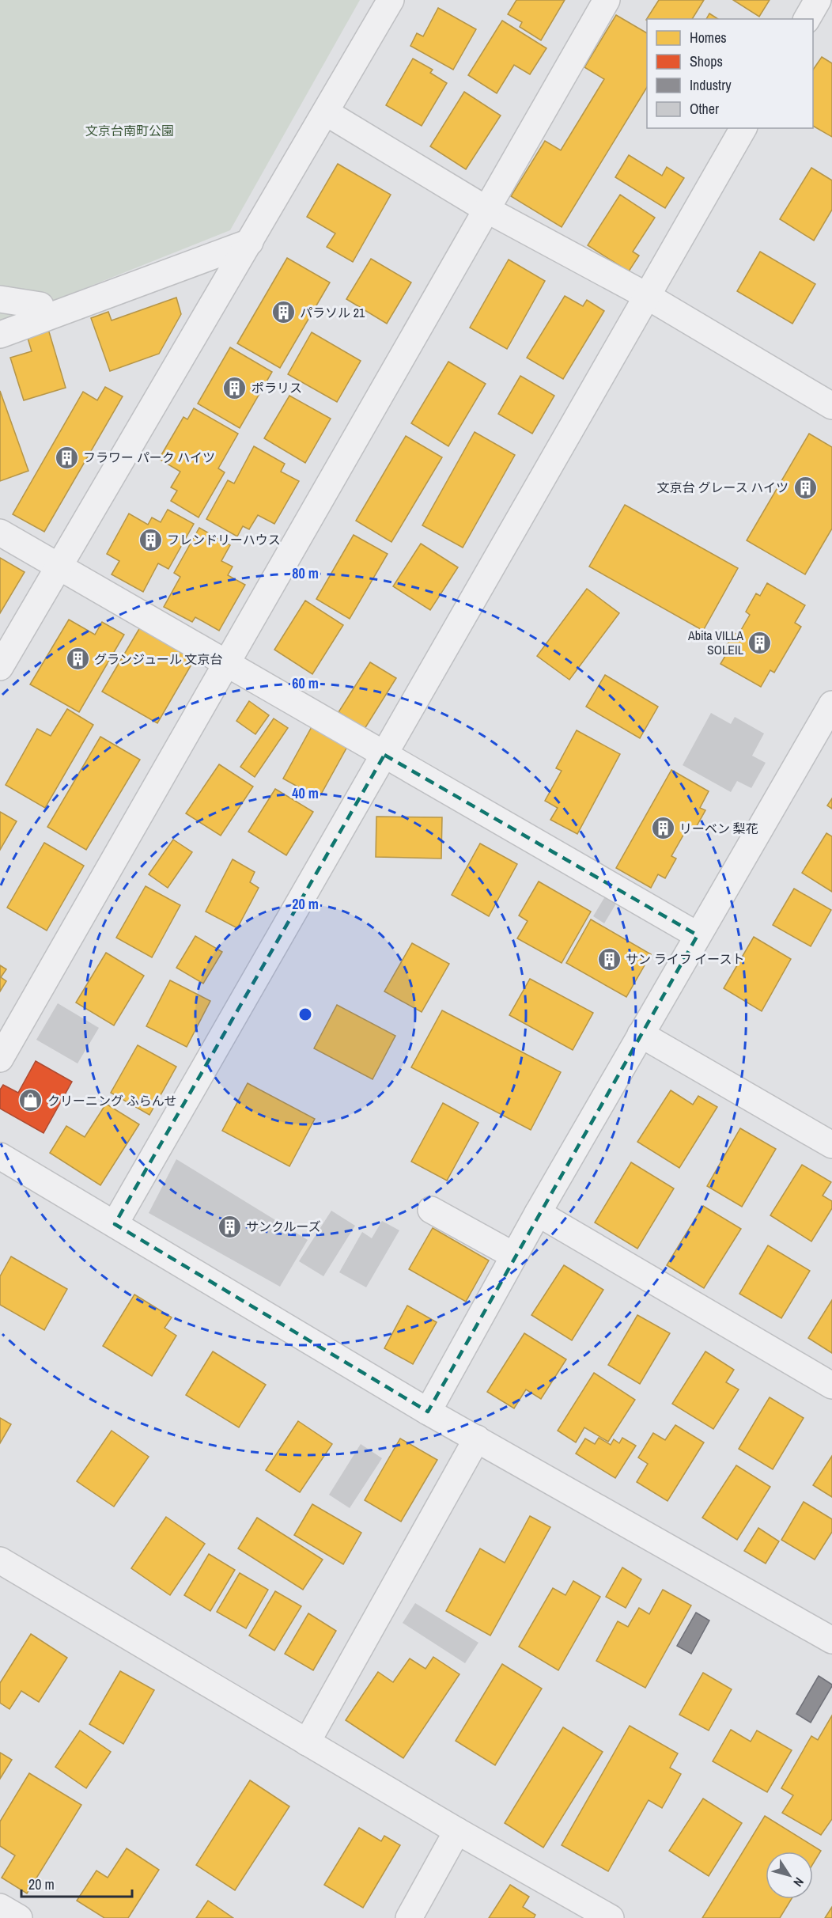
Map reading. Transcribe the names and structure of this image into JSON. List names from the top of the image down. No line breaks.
{"parks":["文京台南町公園"],"places":{"building":["パラソル 21","ポラリス","フラワー パーク ハイツ","文京台 グレース ハイツ","フレンドリーハウス","Abita VILLA SOLEIL","グランジュール 文京台","リーベン 梨花","サン ライフ イースト","サンクルーズ"],"shop":["クリーニング ふらんせ"]},"legend":["Homes","Shops","Industry","Other"],"scale_bar":"20 m","north":"bottom right","rings":["80 m","60 m","40 m","20 m"]}
